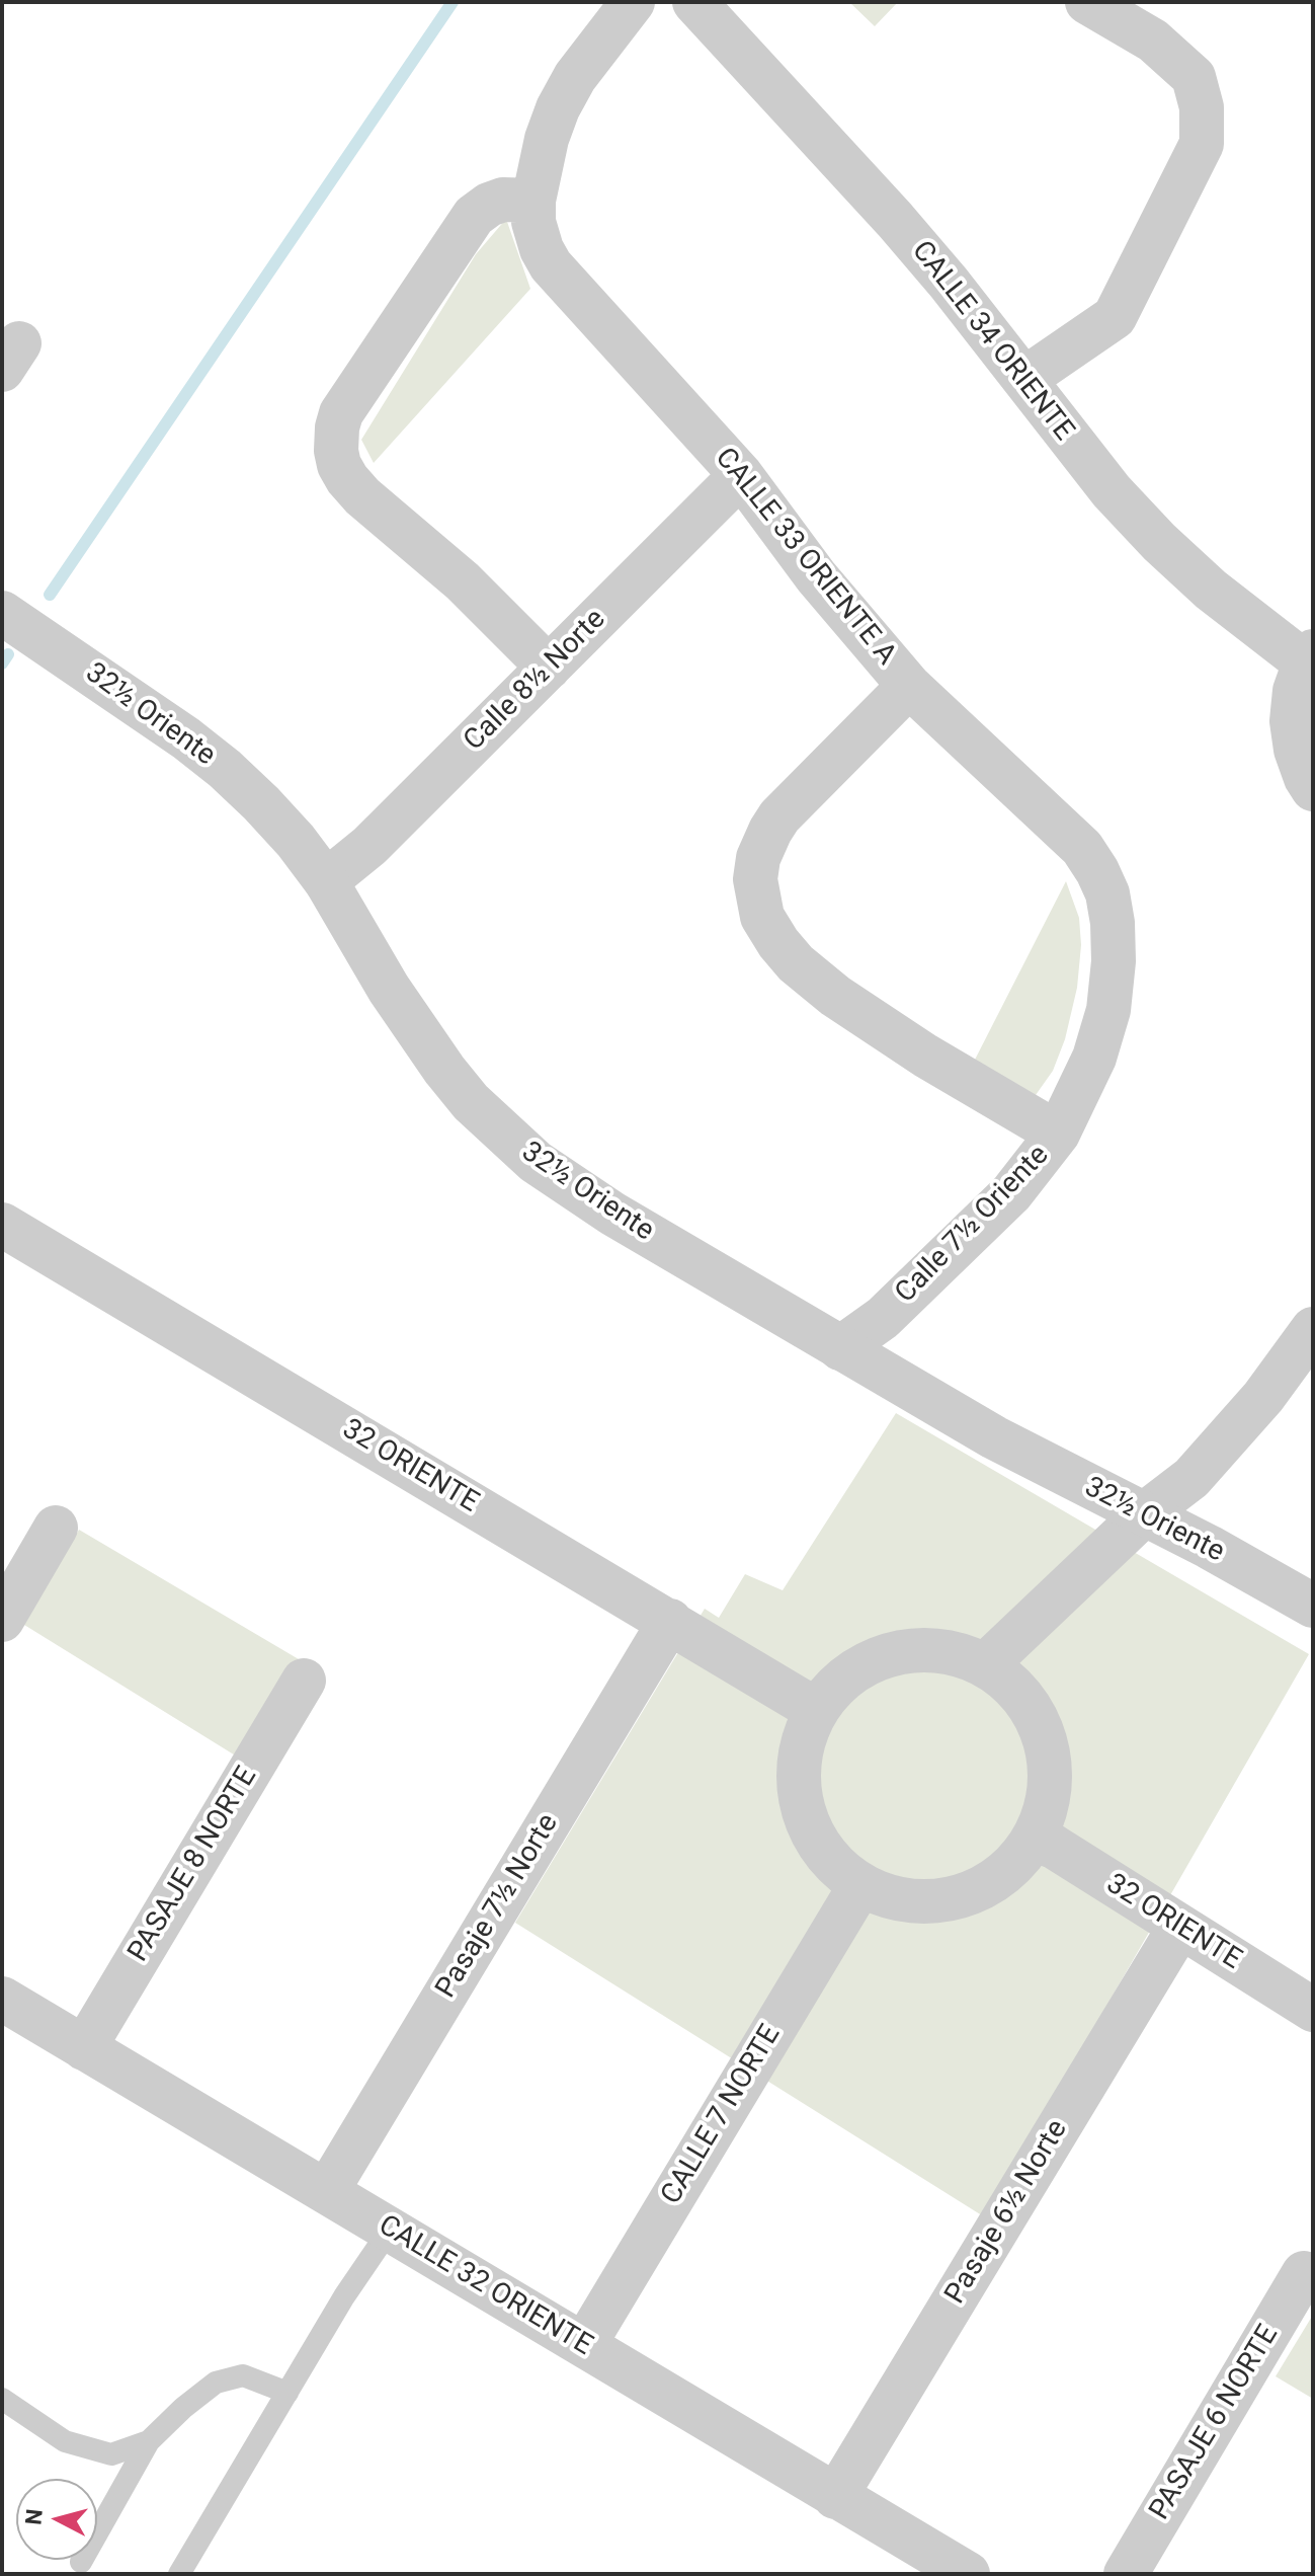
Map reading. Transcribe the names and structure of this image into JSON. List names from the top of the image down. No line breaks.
{"streets":{"street":["CALLE 34 ORIENTE","CALLE 33 ORIENTE A","Calle 8½ Norte","32½ Oriente","Calle 7½ Oriente","32 ORIENTE","PASAJE 8 NORTE","Pasaje 7½ Norte","CALLE 7 NORTE","Pasaje 6½ Norte","CALLE 32 ORIENTE","PASAJE 6 NORTE"]},"crossings":[["CALLE 33 ORIENTE A","Calle 8½ Norte"],["CALLE 33 ORIENTE A","Calle 7½ Oriente"],["Calle 8½ Norte","32½ Oriente"],["32½ Oriente","Calle 7½ Oriente"],["32 ORIENTE","Pasaje 7½ Norte"],["32 ORIENTE","CALLE 7 NORTE"],["32 ORIENTE","Pasaje 6½ Norte"],["PASAJE 8 NORTE","CALLE 32 ORIENTE"],["Pasaje 7½ Norte","CALLE 32 ORIENTE"],["CALLE 7 NORTE","CALLE 32 ORIENTE"],["Pasaje 6½ Norte","CALLE 32 ORIENTE"]],"north":"left"}
